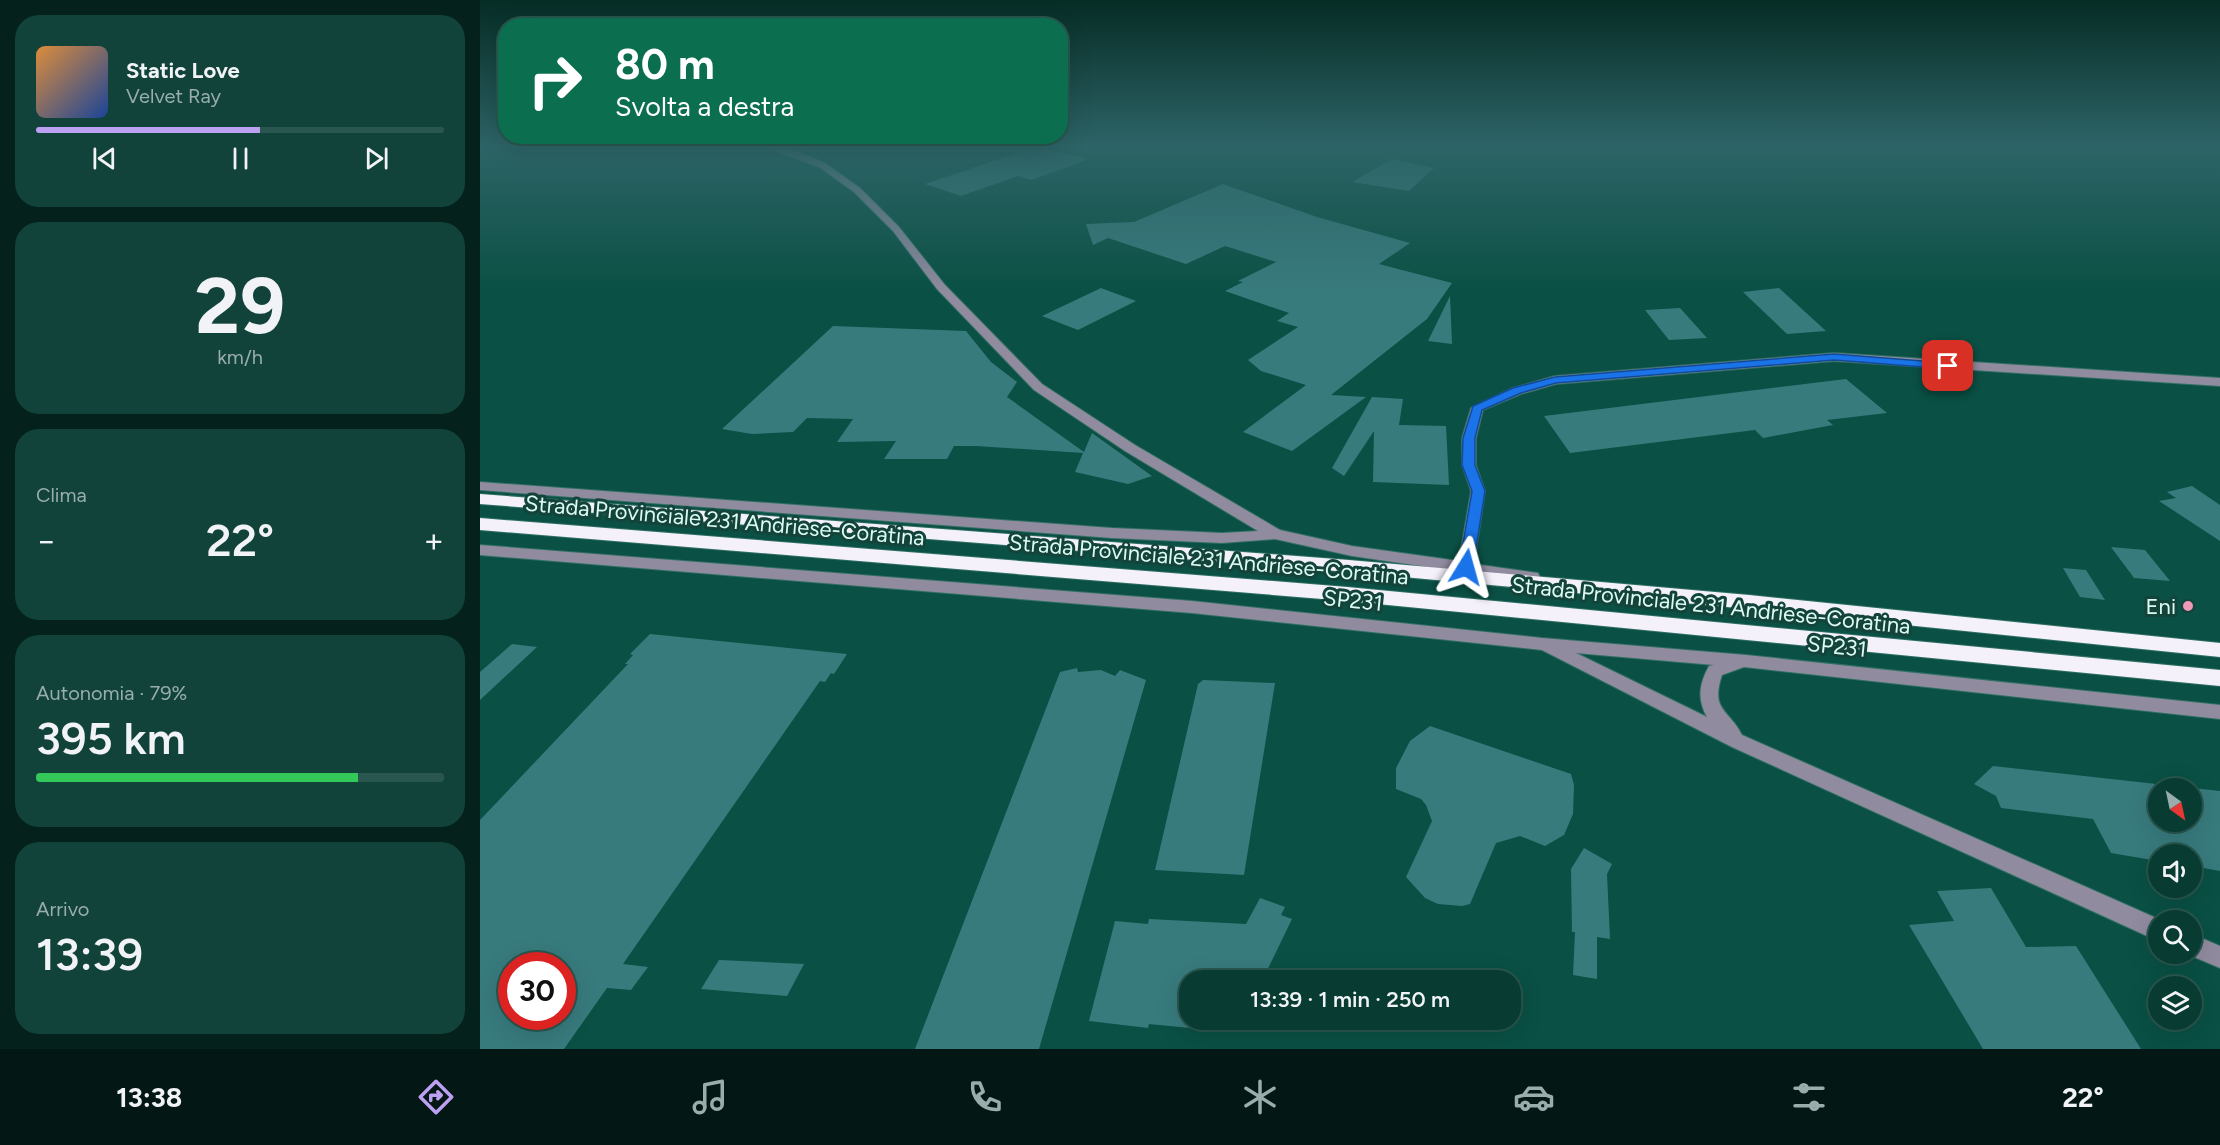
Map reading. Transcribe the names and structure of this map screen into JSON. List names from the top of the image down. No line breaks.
{"streets":{"highway":["Strada Provinciale 231 Andriese-Coratina","SP231"]},"places":["Eni"],"north":"bottom right","page":{"turn":["80 m","Svolta a destra"],"song":["Static Love","Velvet Ray"],"tile":[["29","km/h"],"Clima",["Autonomia · 79%","395 km"],["Arrivo","13:39"]],"heat":["−","22°","+"],"limit":"30","trip":"13:39 · 1 min · 250 m","tabs":["13:38","22°"]}}
